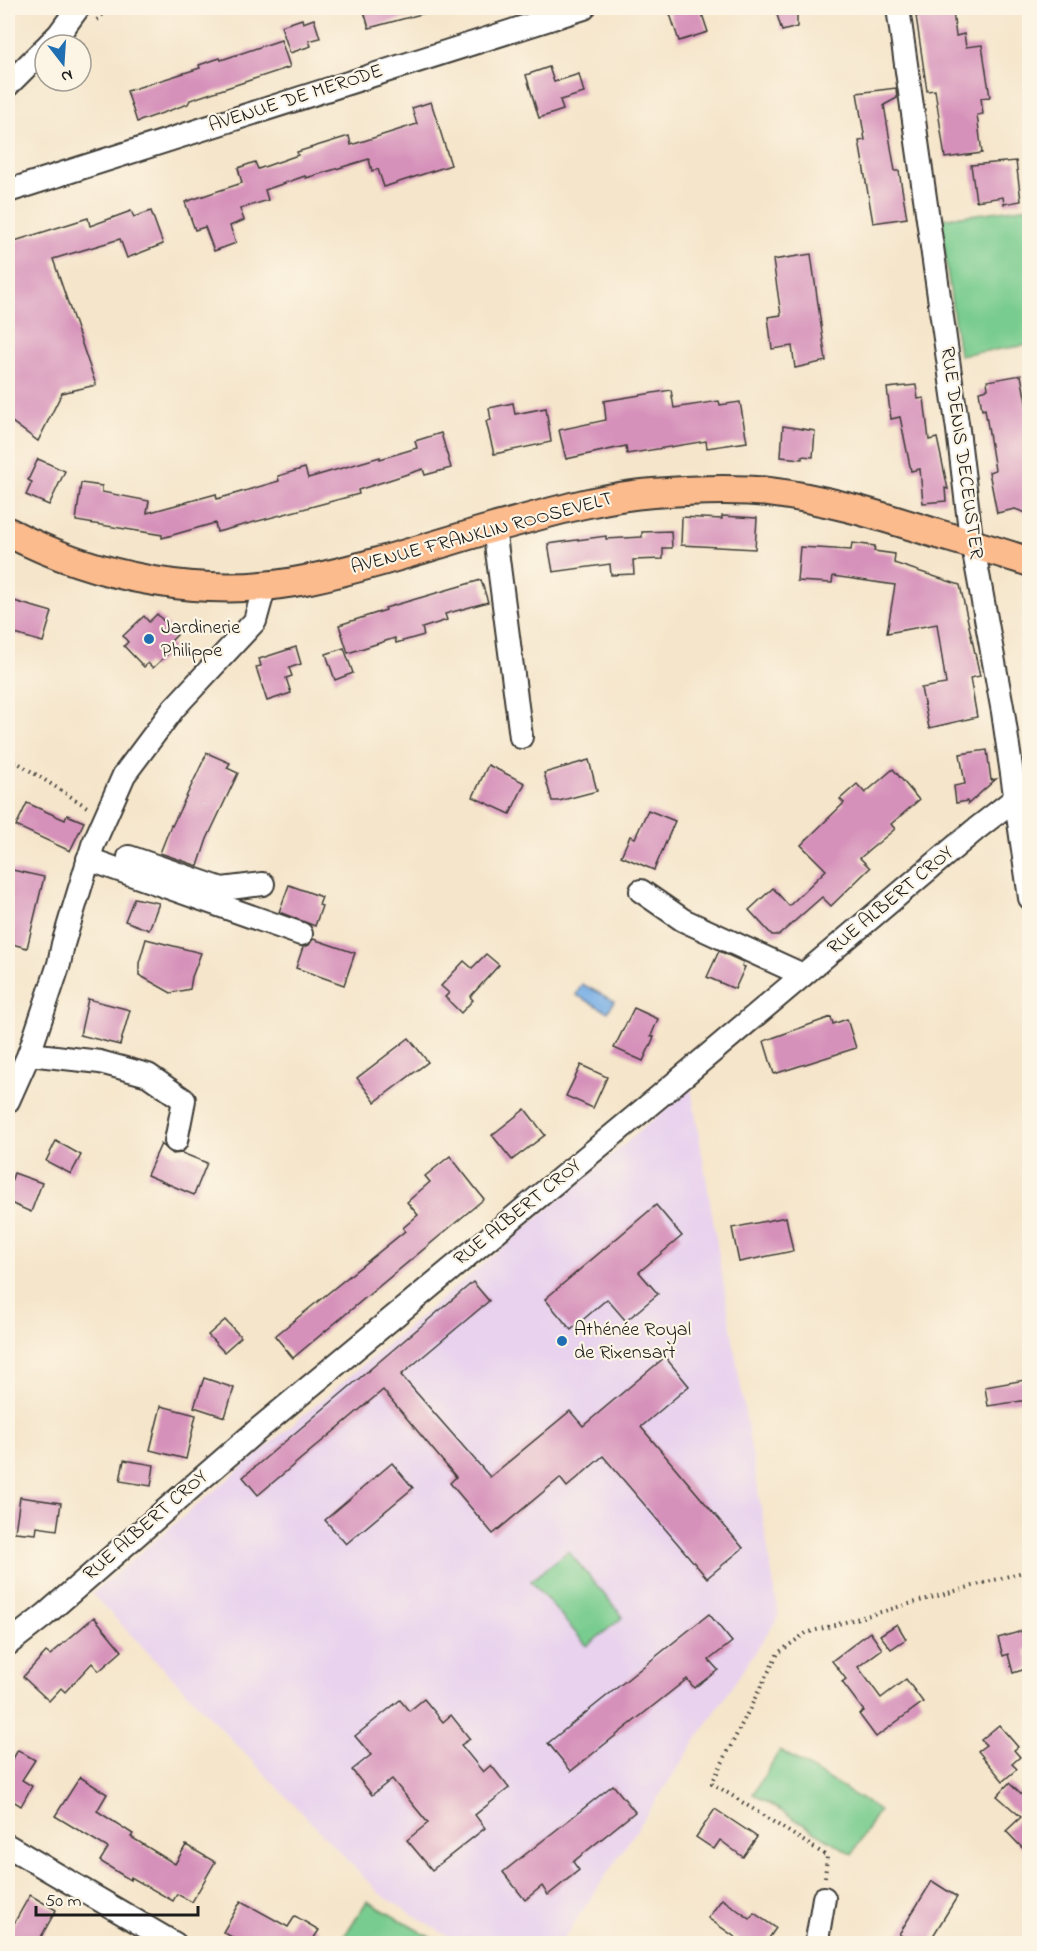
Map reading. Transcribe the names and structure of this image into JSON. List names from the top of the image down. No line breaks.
{"streets":{"main road":["AVENUE FRANKLIN ROOSEVELT"],"street":["AVENUE DE MERODE","RUE DENIS DECEUSTER","RUE ALBERT CROY"]},"crossings":[["RUE DENIS DECEUSTER","AVENUE FRANKLIN ROOSEVELT"],["RUE DENIS DECEUSTER","RUE ALBERT CROY"]],"places":["Jardinerie Philippe","Athénée Royal de Rixensart"],"scale_bar":"50 m","north":"bottom"}
